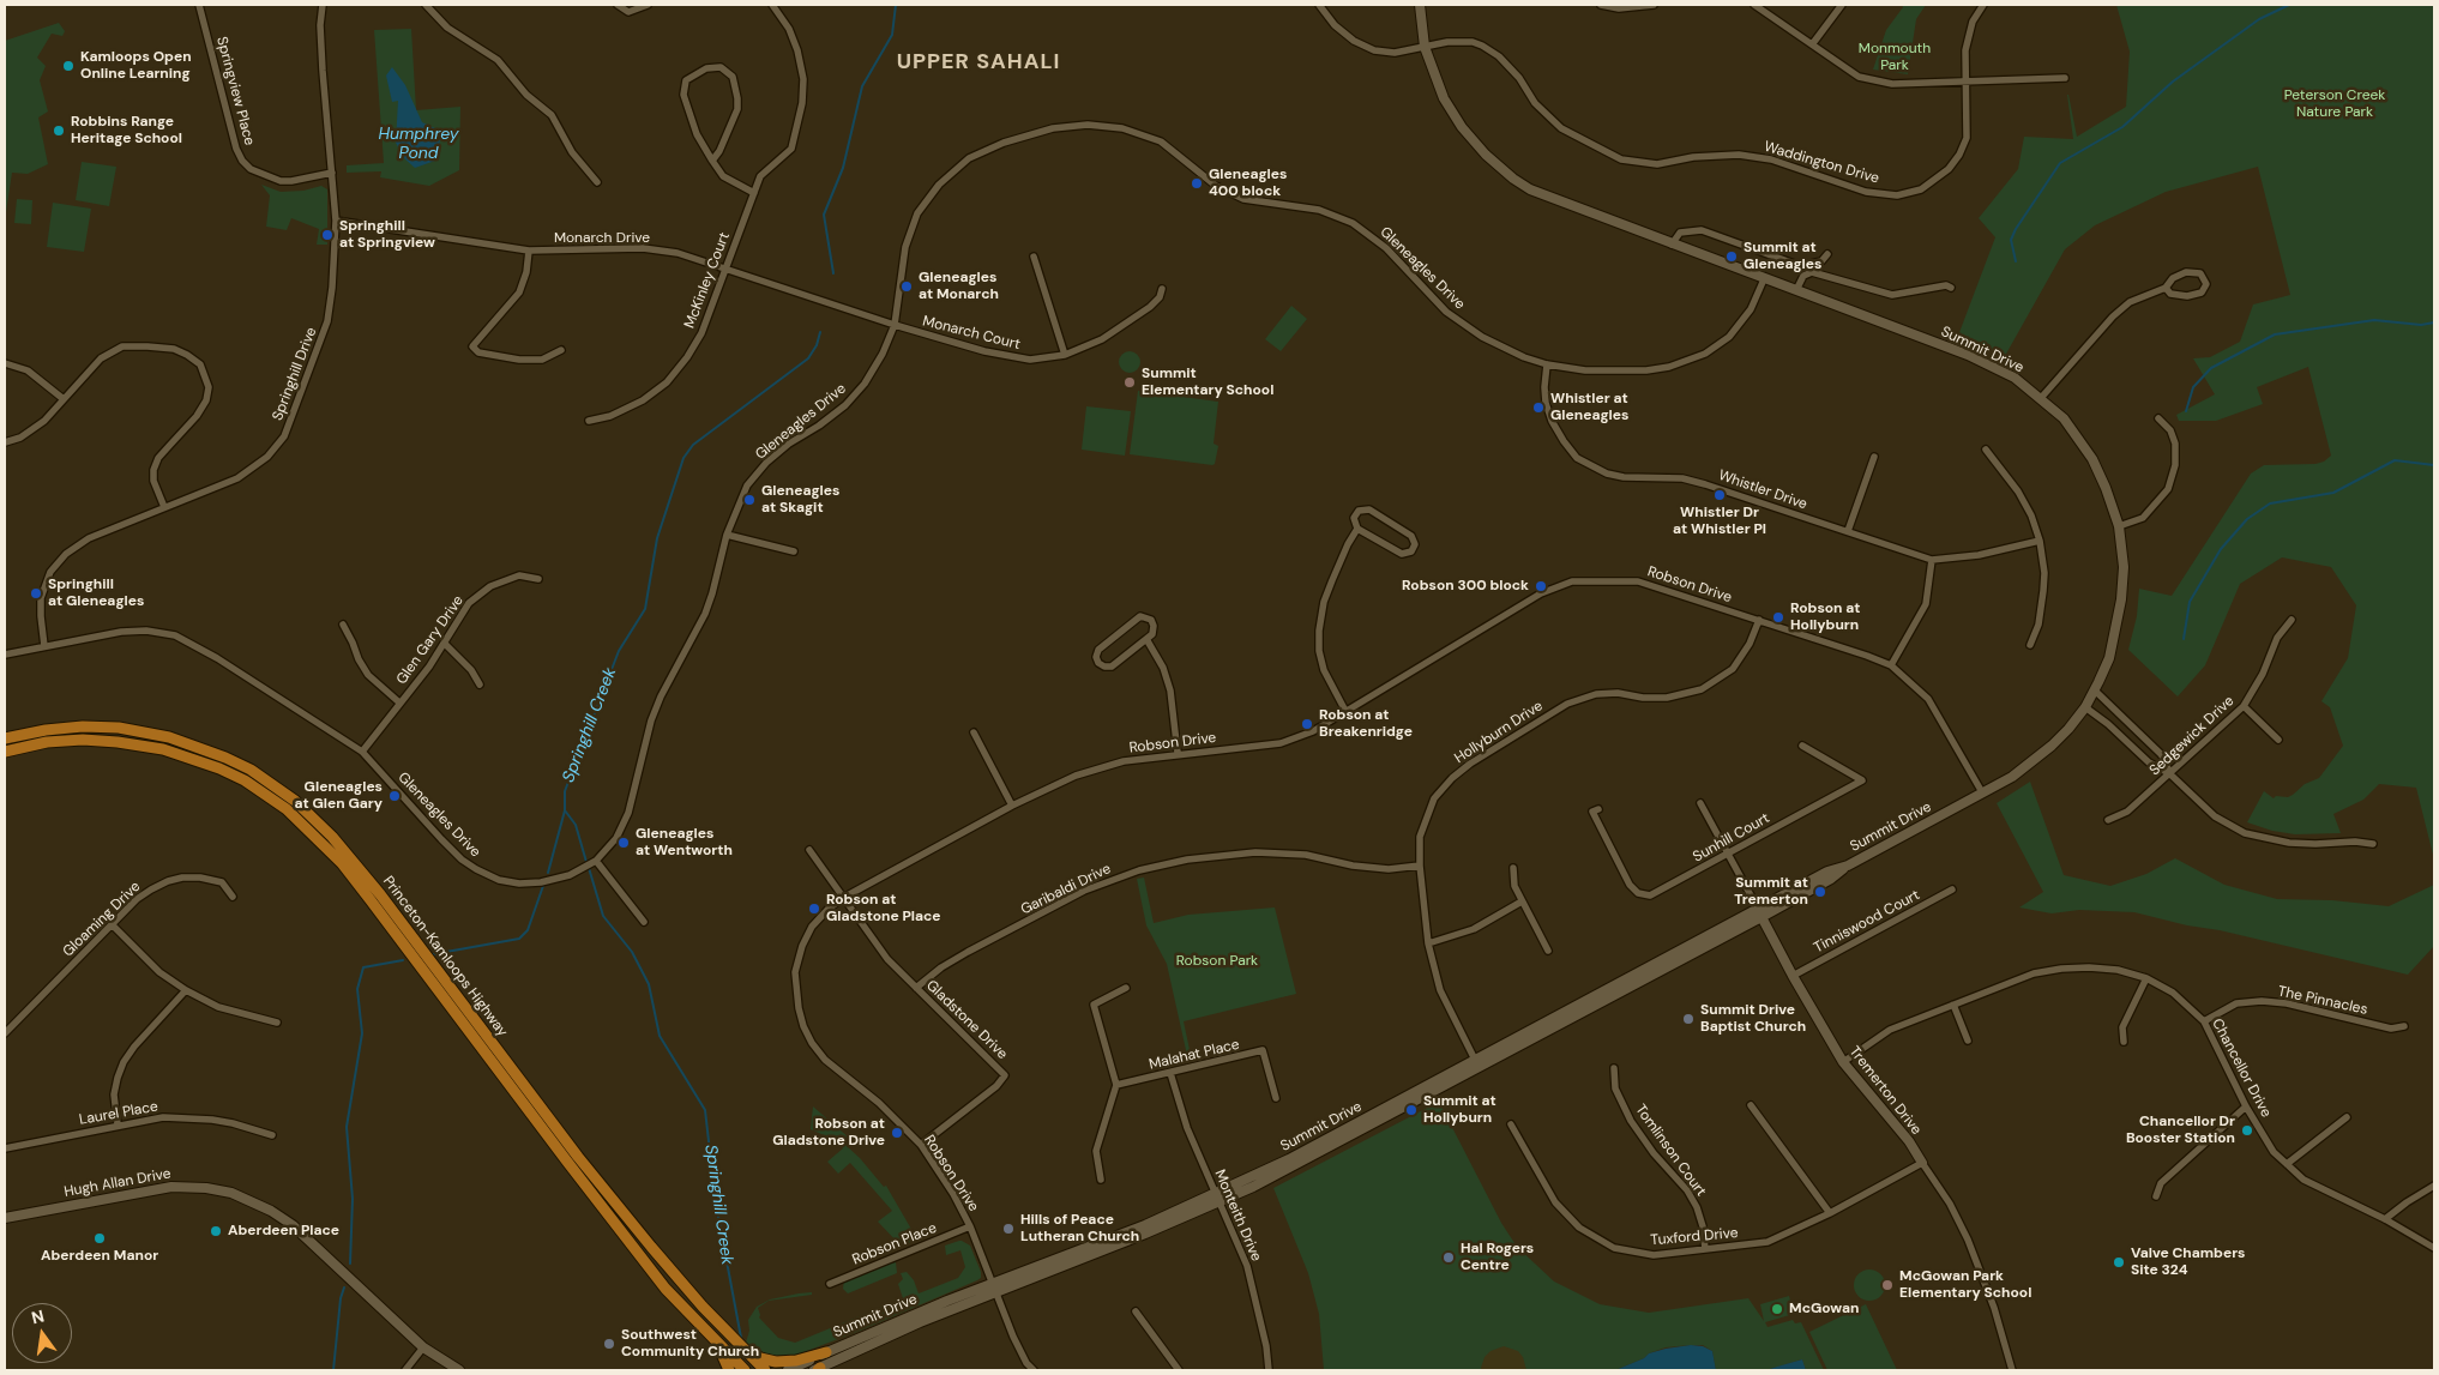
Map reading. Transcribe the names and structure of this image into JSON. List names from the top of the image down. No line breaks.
{"streets":{"main road":["Summit Drive","Princeton-Kamloops Highway","Tremerton Drive","Hugh Allan Drive"],"street":["Springview Place","Waddington Drive","Monarch Drive","Gleneagles Drive","McKinley Court","Monarch Court","Springhill Drive","Whistler Drive","Robson Drive","Glen Gary Drive","Hollyburn Drive","Sedgewick Drive","Sunhill Court","Garibaldi Drive","Gloaming Drive","Tinniswood Court","The Pinnacles","Gladstone Drive","Malahat Place","Chancellor Drive","Laurel Place","Tomlinson Court","Monteith Drive","Tuxford Drive","Robson Place"]},"crossings":[["Springview Place","Springhill Drive"],["Waddington Drive","Summit Drive"],["Monarch Drive","Gleneagles Drive"],["Monarch Drive","McKinley Court"],["Monarch Drive","Monarch Court"],["Monarch Drive","Springhill Drive"],["Gleneagles Drive","Monarch Court"],["Gleneagles Drive","Summit Drive"],["Gleneagles Drive","Springhill Drive"],["Gleneagles Drive","Whistler Drive"],["Gleneagles Drive","Glen Gary Drive"],["Summit Drive","Robson Drive"],["Summit Drive","Hollyburn Drive"],["Summit Drive","Tremerton Drive"],["Summit Drive","Monteith Drive"],["Robson Drive","Hollyburn Drive"],["Robson Drive","Gladstone Drive"],["Robson Drive","Robson Place"],["Hollyburn Drive","Garibaldi Drive"],["Sunhill Court","Tremerton Drive"],["Garibaldi Drive","Gladstone Drive"],["Tinniswood Court","Tremerton Drive"],["The Pinnacles","Chancellor Drive"],["Malahat Place","Monteith Drive"],["Chancellor Drive","Tremerton Drive"],["Tremerton Drive","Tuxford Drive"],["Tomlinson Court","Tuxford Drive"]],"districts":["UPPER SAHALI"],"water":["Humphrey Pond","Springhill Creek"],"parks":["Monmouth Park","Peterson Creek Nature Park","Robson Park"],"places":["Kamloops Open Online Learning","Robbins Range Heritage School","Gleneagles 400 block","Springhill at Springview","Summit at Gleneagles","Gleneagles at Monarch","Summit Elementary School","Whistler at Gleneagles","Whistler Dr at Whistler Pl","Gleneagles at Skagit","Robson 300 block","Springhill at Gleneagles","Robson at Hollyburn","Robson at Breakenridge","Gleneagles at Glen Gary","Gleneagles at Wentworth","Summit at Tremerton","Robson at Gladstone Place","Summit Drive Baptist Church","Summit at Hollyburn","Chancellor Dr Booster Station","Robson at Gladstone Drive","Hills of Peace Lutheran Church","Aberdeen Place","Aberdeen Manor","Hal Rogers Centre","Valve Chambers Site 324","McGowan Park Elementary School","McGowan","Southwest Community Church"],"north":"top"}
